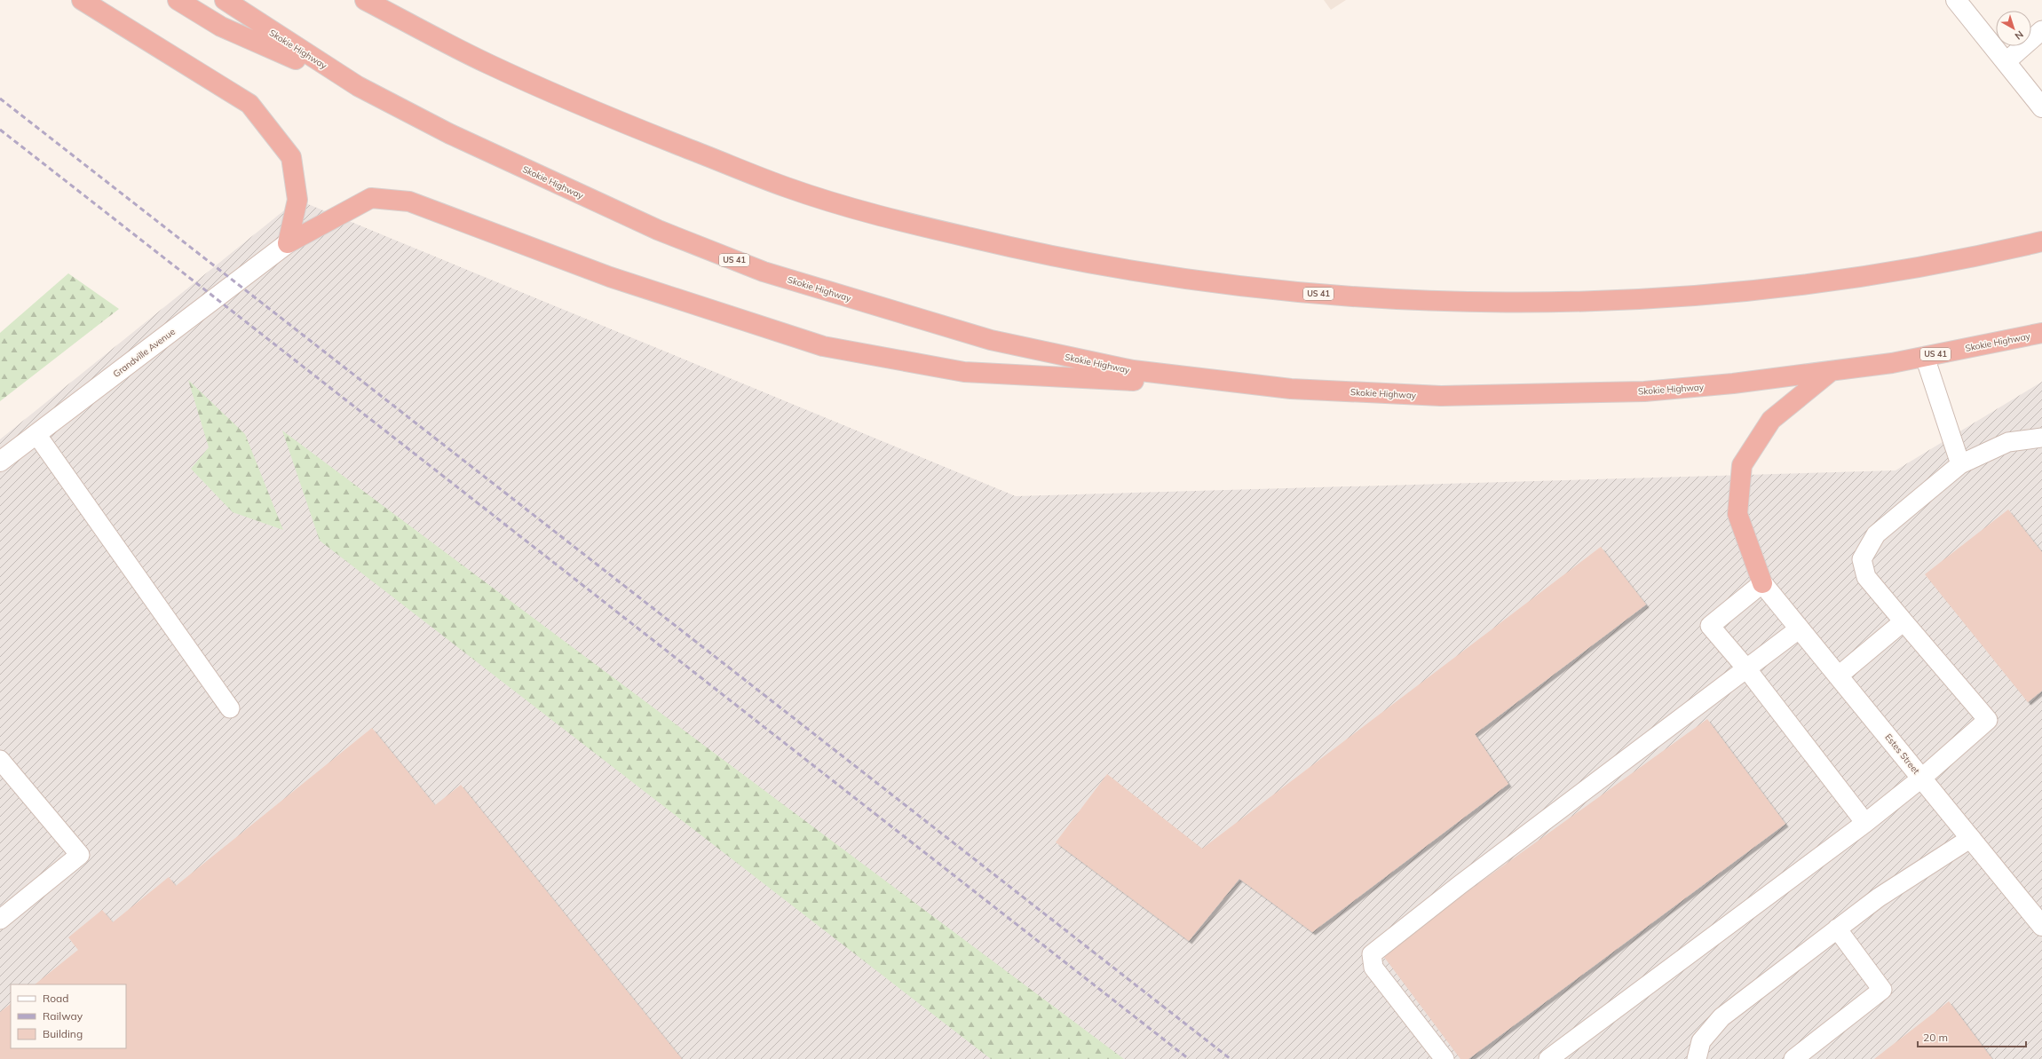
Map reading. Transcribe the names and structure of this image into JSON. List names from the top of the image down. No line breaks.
{"streets":{"highway":["Skokie Highway","US 41"],"street":["Grandville Avenue","Estes Street"]},"legend":["Road","Railway","Building"],"scale_bar":"20 m","north":"bottom right"}
